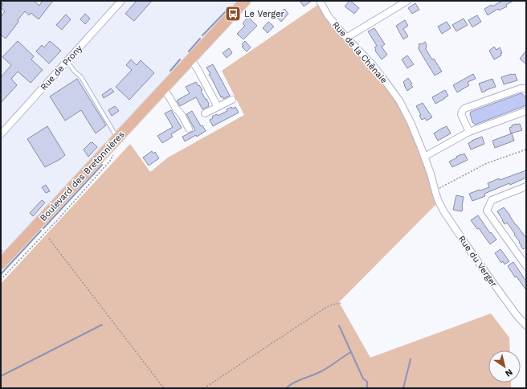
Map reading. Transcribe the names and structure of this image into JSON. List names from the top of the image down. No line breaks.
{"streets":{"main road":["Boulevard des Bretonnières"],"street":["Rue de la Chênaie","Rue de Prony","Rue du Verger"]},"crossings":[["Rue de la Chênaie","Rue du Verger"]],"places":{"bus stop":["Le Verger"]},"north":"bottom right"}
